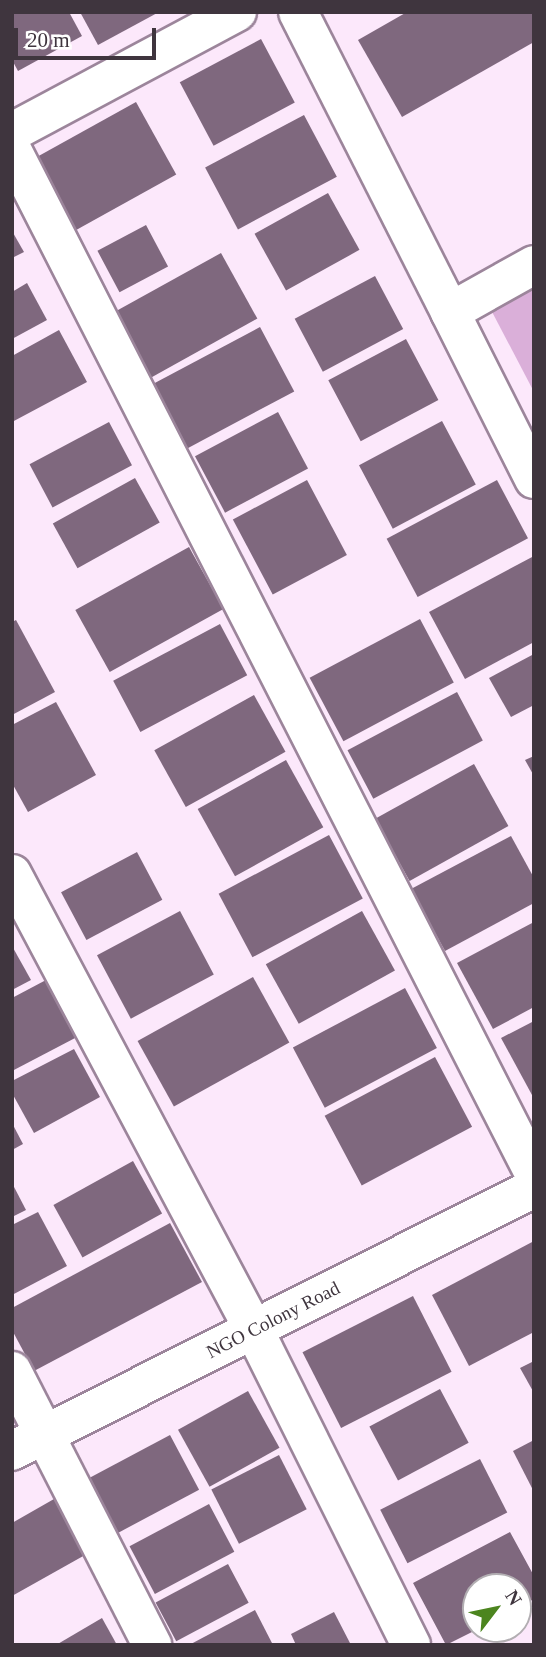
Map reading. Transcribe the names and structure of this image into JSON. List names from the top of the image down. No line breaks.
{"streets":{"street":["NGO Colony Road"]},"scale_bar":"20 m","north":"top right"}
